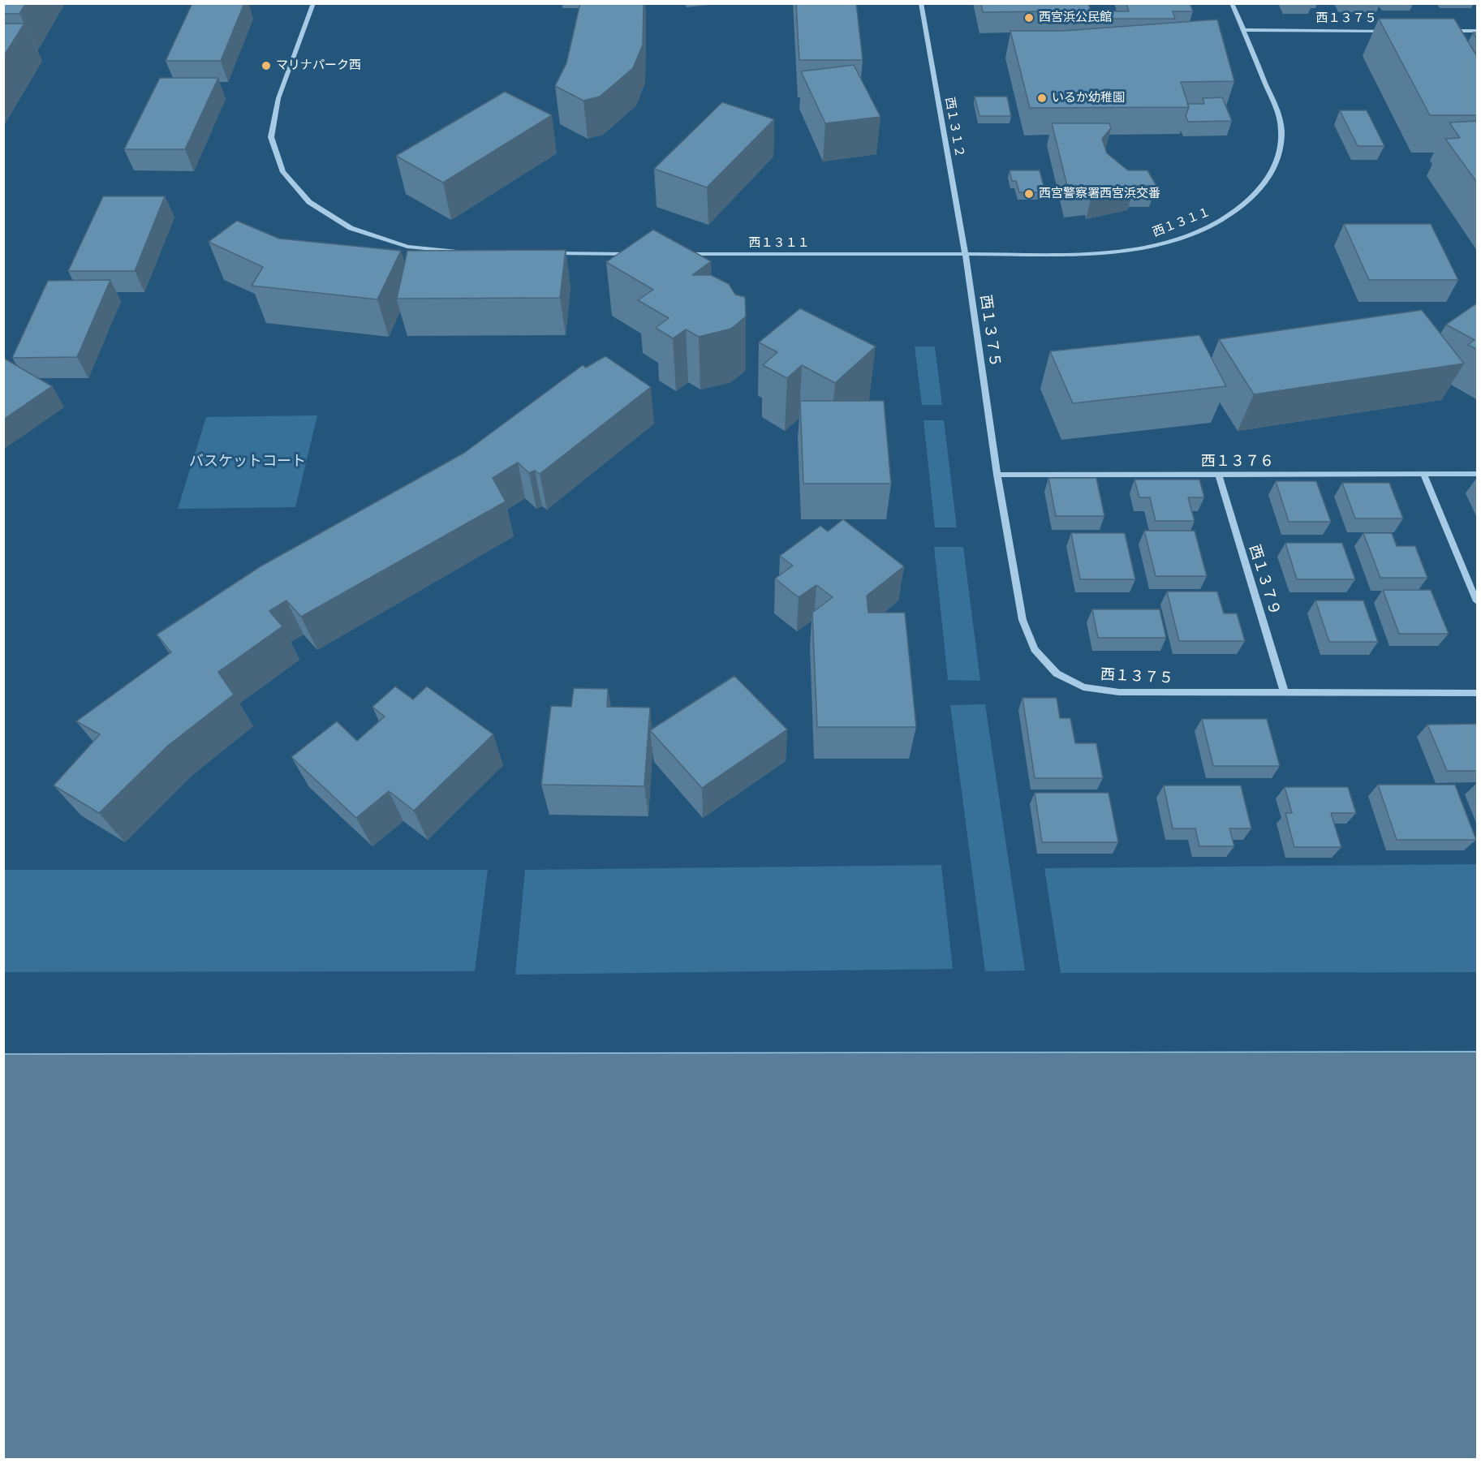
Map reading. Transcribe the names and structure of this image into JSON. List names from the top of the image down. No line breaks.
{"streets":{"street":["西１３７５","西１３１２","西１３１１","西１３７６","西１３７９"]},"crossings":[["西１３７５","西１３１２"],["西１３７５","西１３１１"],["西１３７５","西１３７６"],["西１３７５","西１３７９"],["西１３１２","西１３１１"],["西１３７６","西１３７９"]],"parks":["バスケットコート"],"places":["西宮浜公民館","マリナパーク西","いるか幼稚園","西宮警察署西宮浜交番"]}
